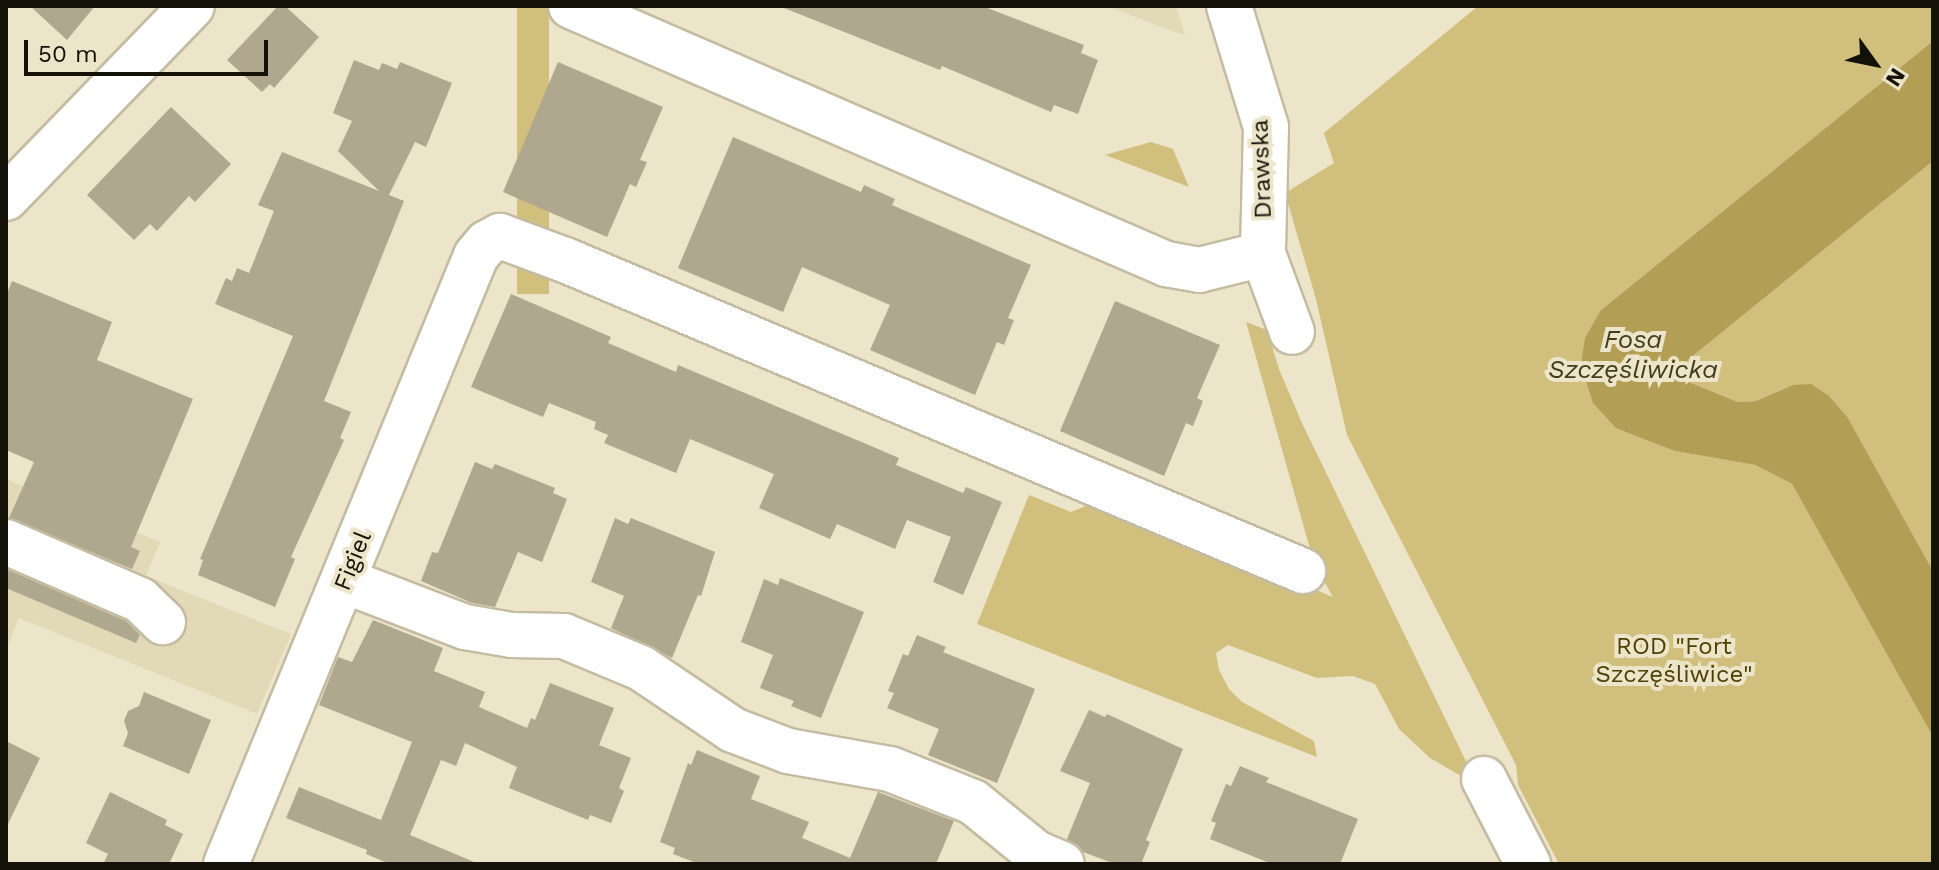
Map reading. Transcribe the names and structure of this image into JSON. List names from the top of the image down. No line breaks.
{"streets":{"street":["Drawska","Figiel"]},"water":["Fosa Szczęśliwicka"],"parks":["ROD \"Fort Szczęśliwice\""],"scale_bar":"50 m","north":"bottom right"}
